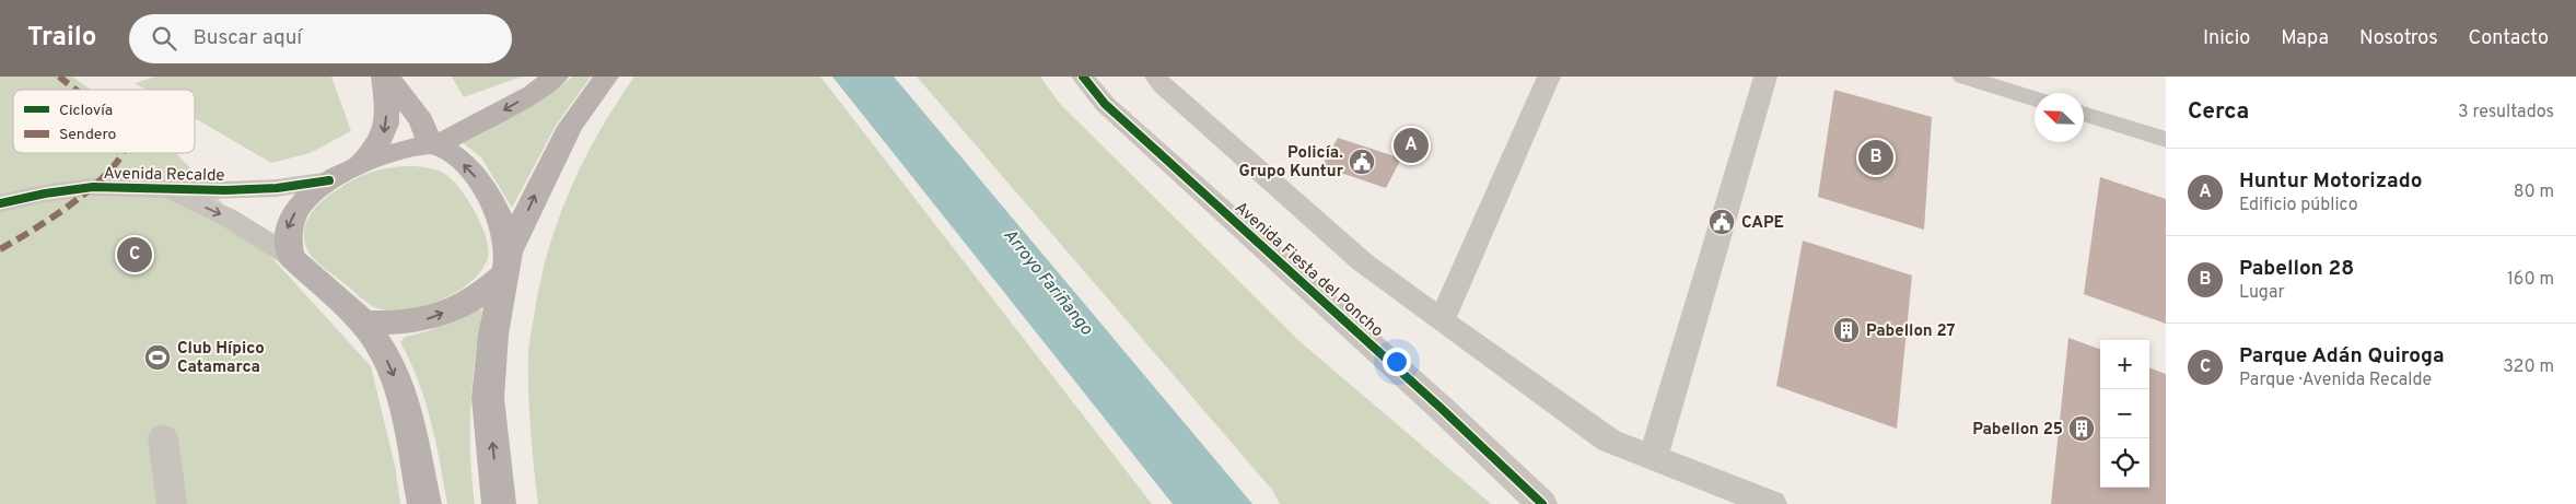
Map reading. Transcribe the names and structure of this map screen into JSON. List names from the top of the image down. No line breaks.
{"streets":{"street":["Avenida Recalde","Avenida Fiesta del Poncho"]},"water":["Arroyo Fariñango"],"places":{"public building":["Policía. Grupo Kuntur","CAPE"],"building":["Pabellon 27","Pabellon 25"],"sports":["Club Hípico Catamarca"]},"legend":["Ciclovía","Sendero"],"north":"top left","page":{"header":"Trailo","search":"Buscar aquí","nav":["Inicio","Mapa","Nosotros","Contacto"],"heading":["Cerca","3 resultados"],"pins":["A","B","C"],"list":[{"mark":"A","name":"Huntur Motorizado","note":"Edificio público","value":"80 m"},{"mark":"B","name":"Pabellon 28","note":"Lugar","value":"160 m"},{"mark":"C","name":"Parque Adán Quiroga","note":"Parque · Avenida Recalde","value":"320 m"}],"map_buttons":["+","−"]}}
